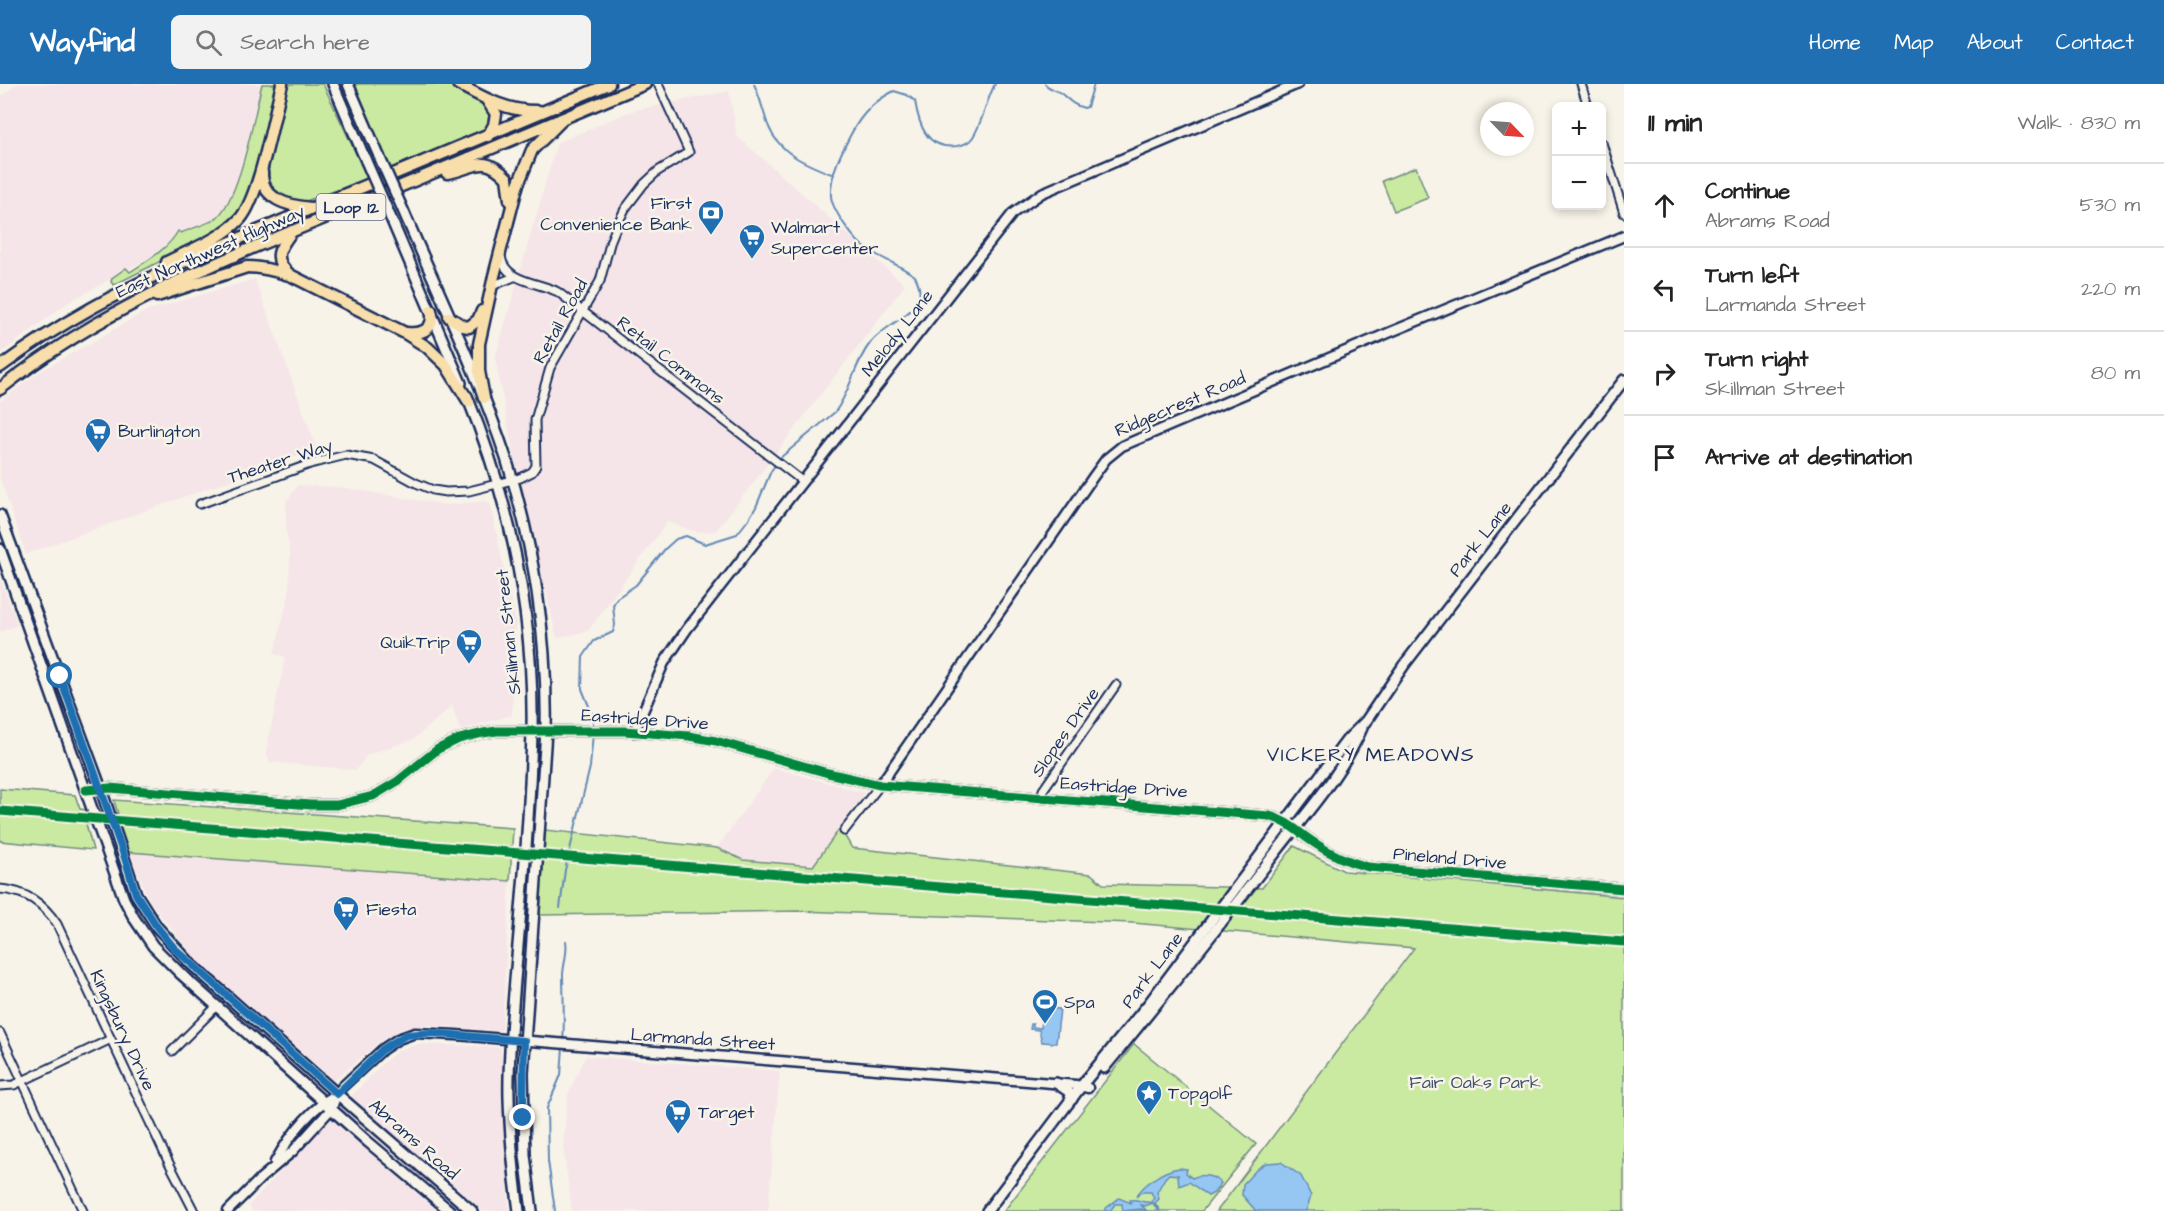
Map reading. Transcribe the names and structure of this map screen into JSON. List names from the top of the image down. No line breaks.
{"streets":{"main road":["Loop 12","East Northwest Highway","Park Lane","Skillman Street","Abrams Road"],"street":["Retail Road","Melody Lane","Retail Commons","Ridgecrest Road","Theater Way","Eastridge Drive","Slopes Drive","Pineland Drive","Kingsbury Drive","Larmanda Street"]},"crossings":[["Retail Road","Retail Commons"],["Retail Road","Theater Way"],["Melody Lane","Retail Commons"],["Melody Lane","Eastridge Drive"],["Ridgecrest Road","Eastridge Drive"],["Theater Way","Skillman Street"],["Park Lane","Eastridge Drive"],["Park Lane","Pineland Drive"],["Park Lane","Larmanda Street"],["Skillman Street","Eastridge Drive"],["Skillman Street","Larmanda Street"],["Eastridge Drive","Slopes Drive"],["Eastridge Drive","Pineland Drive"],["Eastridge Drive","Abrams Road"],["Larmanda Street","Abrams Road"]],"districts":["VICKERY MEADOWS"],"parks":["Fair Oaks Park"],"places":{"bank":["First Convenience Bank"],"supermarket":["Walmart Supercenter","Burlington","QuikTrip","Fiesta","Target"],"sports":["Spa"],"place":["Topgolf"]},"north":"bottom right","page":{"header":"Wayfind","search":"Search here","nav":["Home","Map","About","Contact"],"heading":["11 min","Walk · 830 m"],"map_buttons":["+","−"],"list":[["Continue","Abrams Road","530 m"],["Turn left","Larmanda Street","220 m"],["Turn right","Skillman Street","80 m"],"Arrive at destination"]}}
